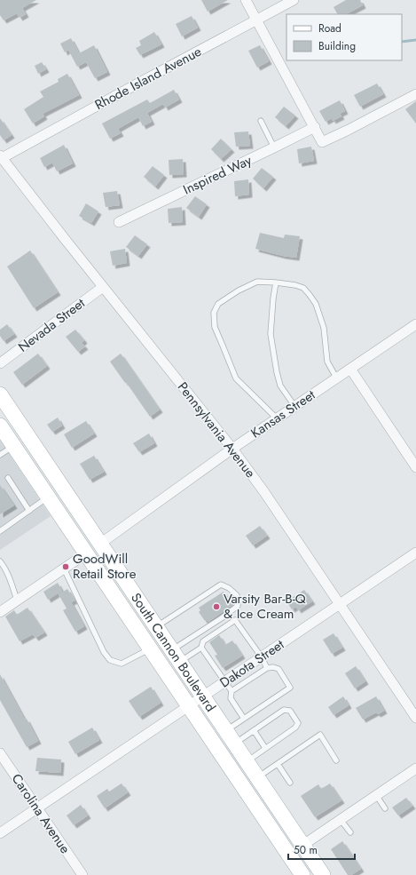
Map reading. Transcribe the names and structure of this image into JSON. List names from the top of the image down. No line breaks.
{"streets":{"main road":["South Cannon Boulevard"],"street":["Rhode Island Avenue","Inspired Way","Nevada Street","Kansas Street","Pennsylvania Avenue","Dakota Street","Carolina Avenue"]},"crossings":[["Rhode Island Avenue","Pennsylvania Avenue"],["Nevada Street","Pennsylvania Avenue"],["Kansas Street","Pennsylvania Avenue"],["Kansas Street","South Cannon Boulevard"],["Pennsylvania Avenue","Dakota Street"],["South Cannon Boulevard","Dakota Street"],["Dakota Street","Carolina Avenue"]],"places":["GoodWill Retail Store","Varsity Bar-B-Q & Ice Cream"],"legend":["Road","Building"],"scale_bar":"50 m"}
